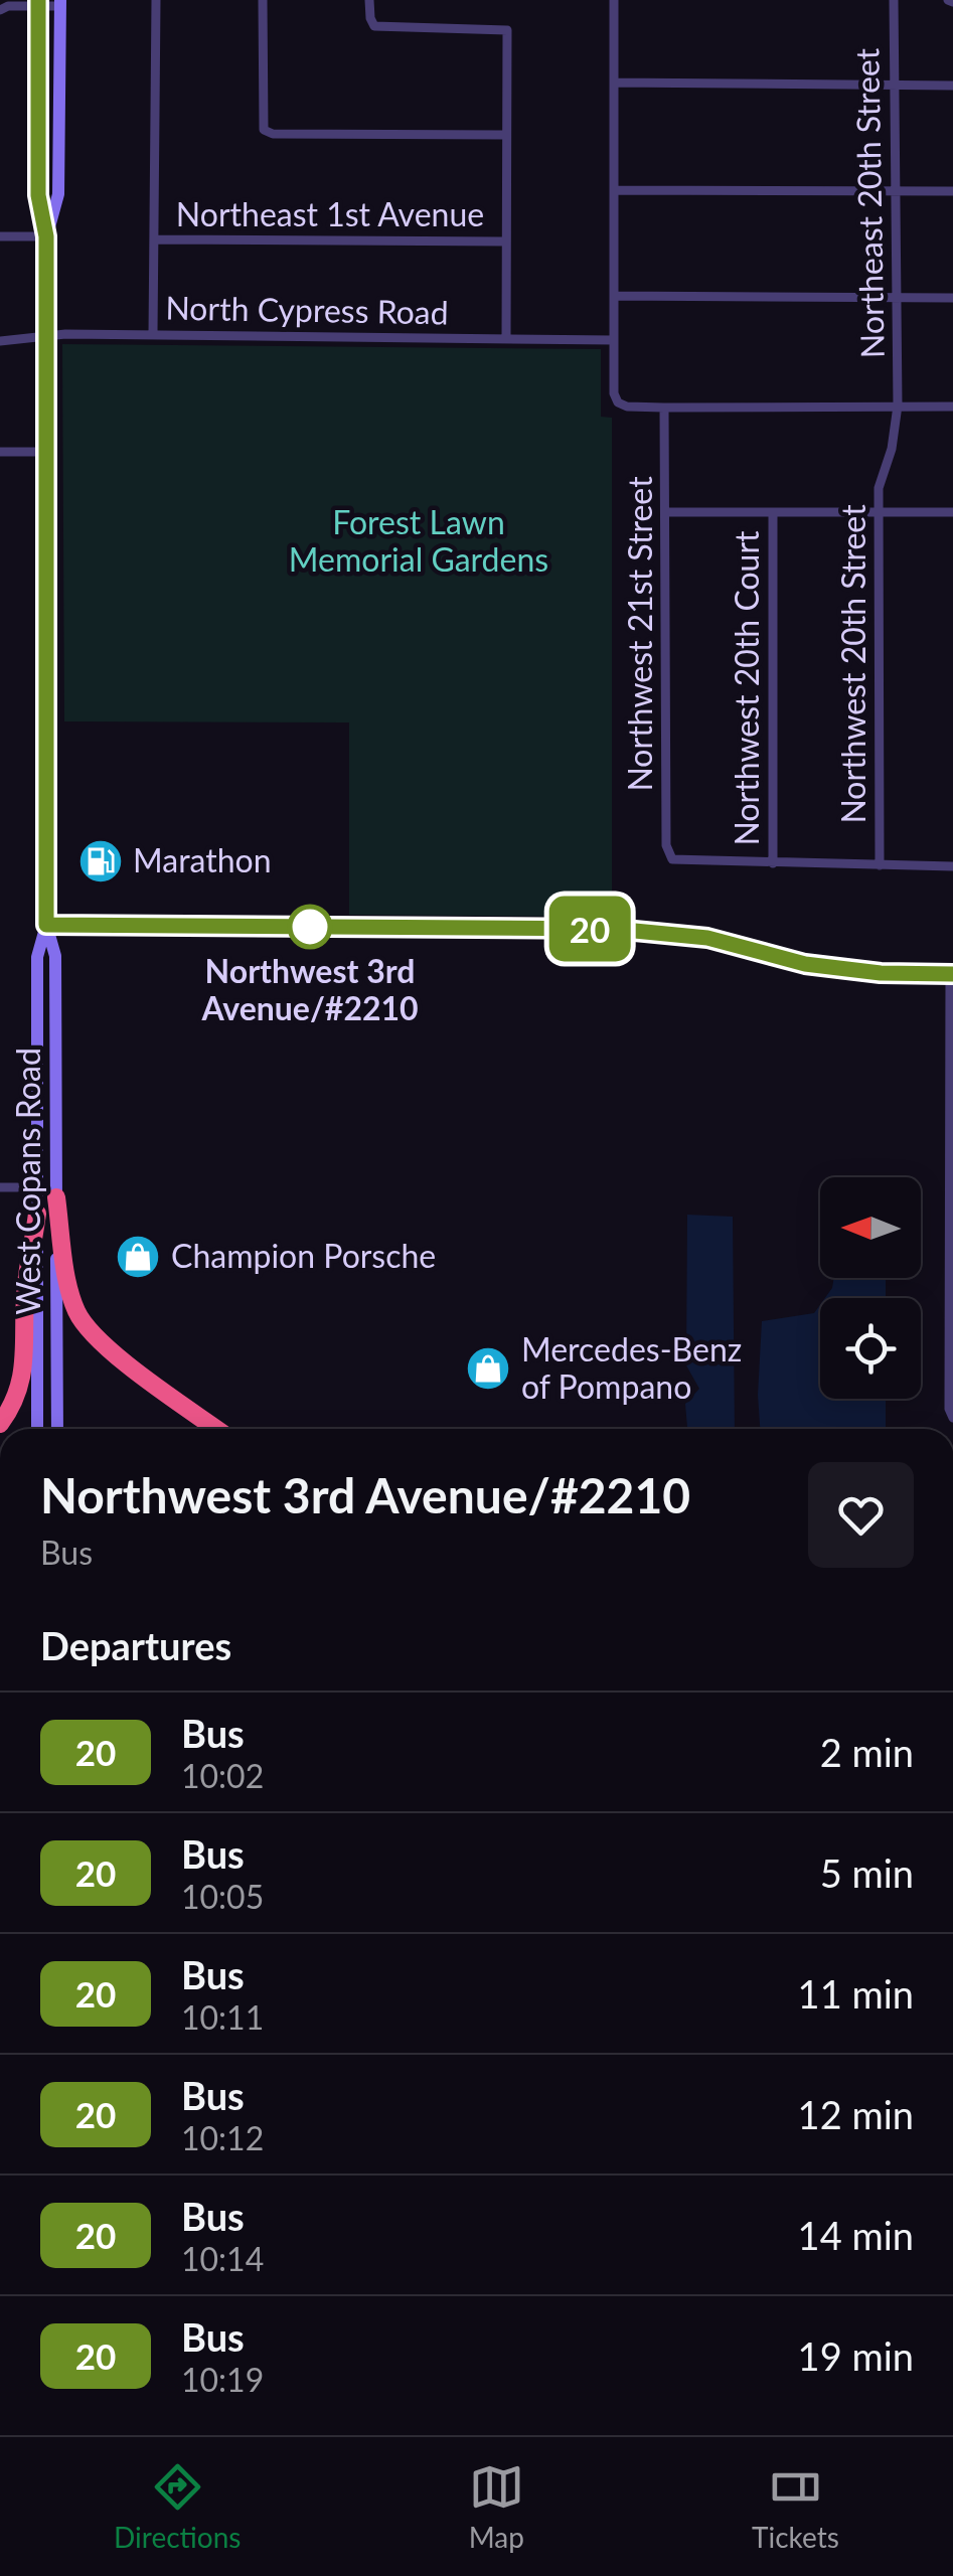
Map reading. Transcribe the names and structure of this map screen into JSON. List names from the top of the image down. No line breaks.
{"streets":{"main road":["West Copans Road"],"street":["Northeast 20th Street","Northeast 1st Avenue","North Cypress Road","Northwest 21st Street","Northwest 20th Street","Northwest 20th Court"]},"crossings":[["Northeast 20th Street","Northwest 20th Street"],["North Cypress Road","West Copans Road"],["Northwest 21st Street","Northwest 20th Court"]],"parks":["Forest Lawn Memorial Gardens"],"places":{"fuel station":["Marathon"],"other":["Northwest 3rd Avenue/#2210"],"shop":["Champion Porsche","Mercedes-Benz of Pompano"]},"lines":["bus line 20"],"north":"left","page":{"on_map":"20","heading":[["Northwest 3rd Avenue/#2210","Bus"],"Departures"],"list":[{"mark":"20","name":"Bus","note":"10:02","value":"2 min"},{"mark":"20","name":"Bus","note":"10:05","value":"5 min"},{"mark":"20","name":"Bus","note":"10:11","value":"11 min"},{"mark":"20","name":"Bus","note":"10:12","value":"12 min"},{"mark":"20","name":"Bus","note":"10:14","value":"14 min"},{"mark":"20","name":"Bus","note":"10:19","value":"19 min"}],"tabs":["Directions","Map","Tickets"]}}
